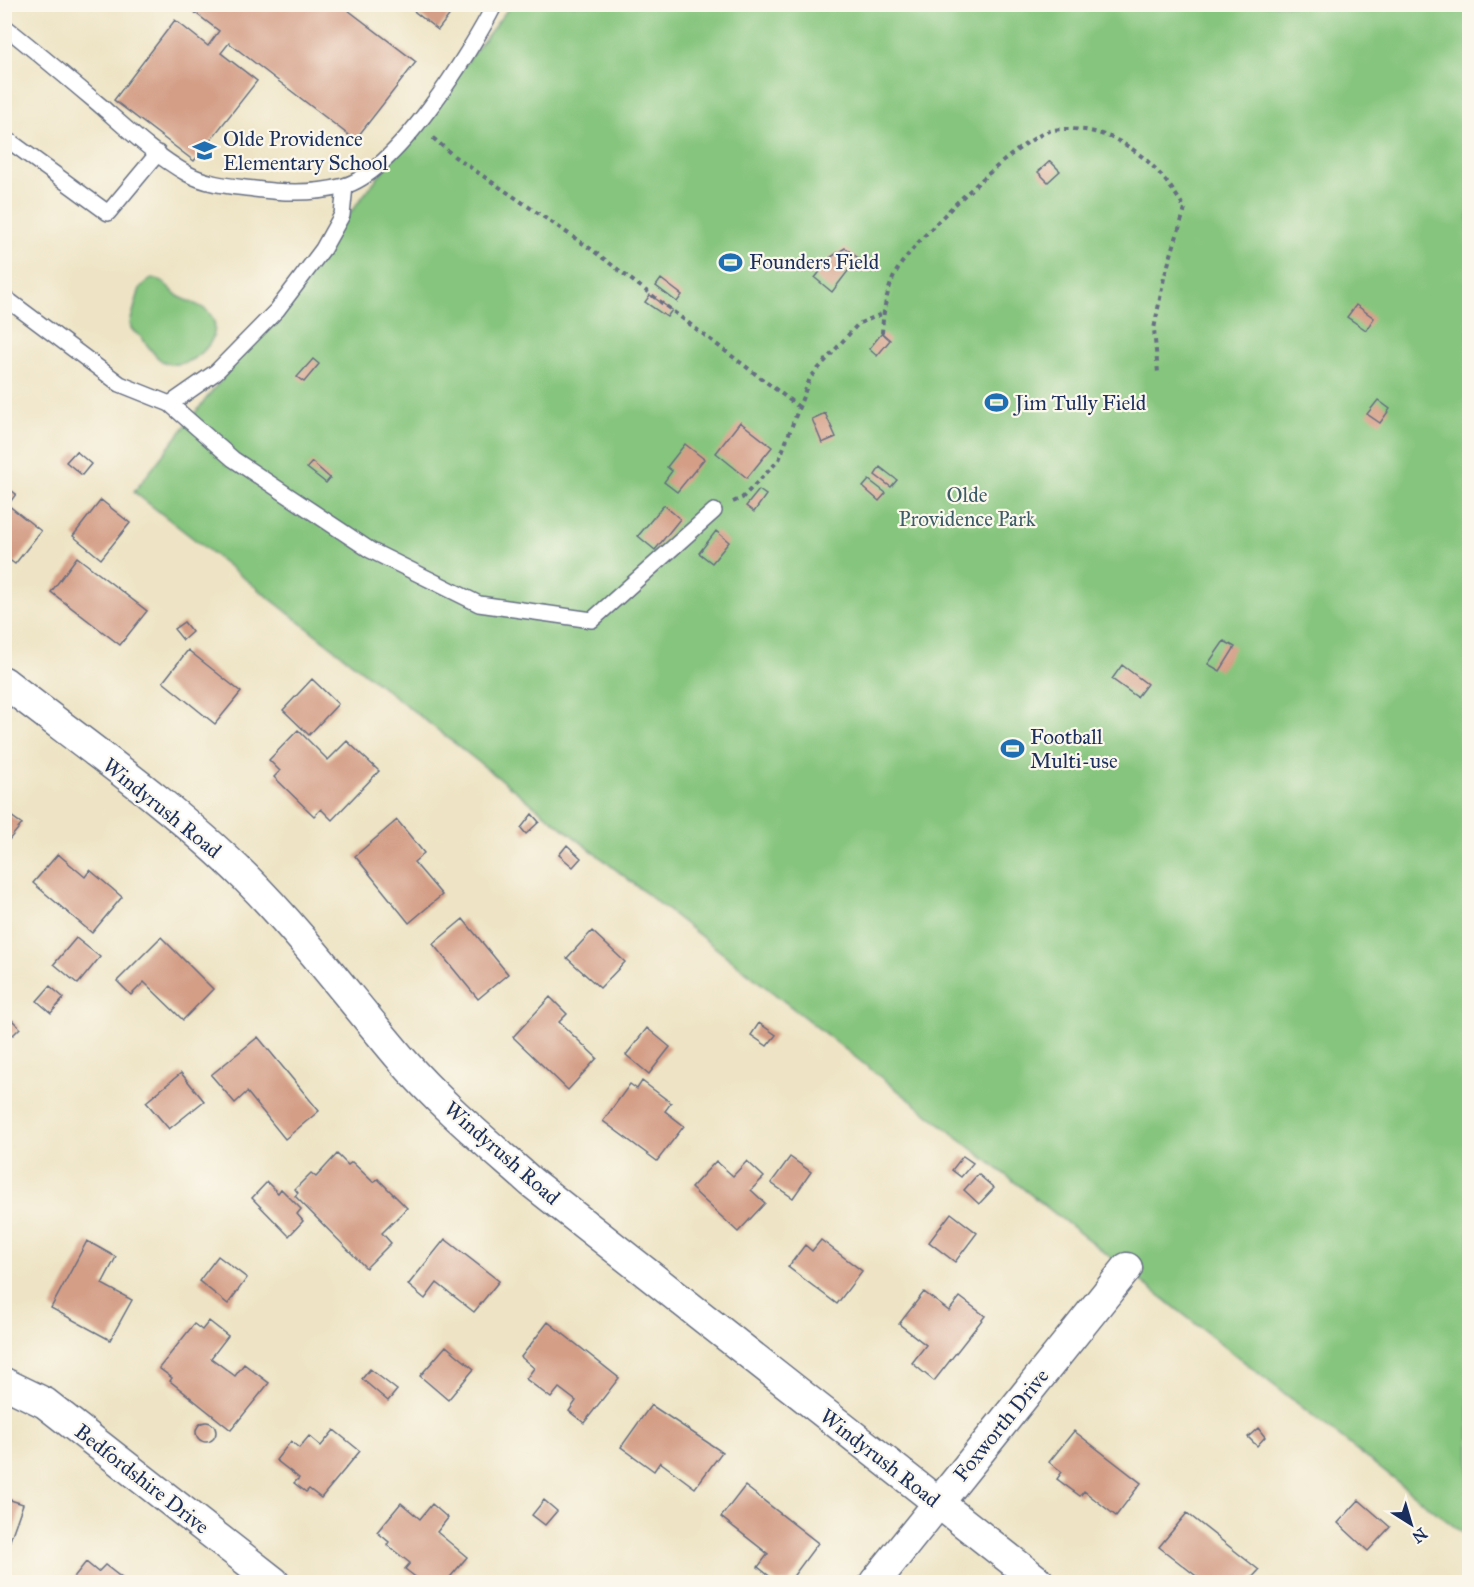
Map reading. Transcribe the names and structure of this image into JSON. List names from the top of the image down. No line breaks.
{"streets":{"street":["Windyrush Road","Foxworth Drive","Bedfordshire Drive"]},"crossings":[["Windyrush Road","Foxworth Drive"]],"parks":["Olde Providence Park"],"places":{"school or university":["Olde Providence Elementary School"],"sports":["Founders Field","Jim Tully Field","Football Multi-use"]},"north":"bottom right"}
